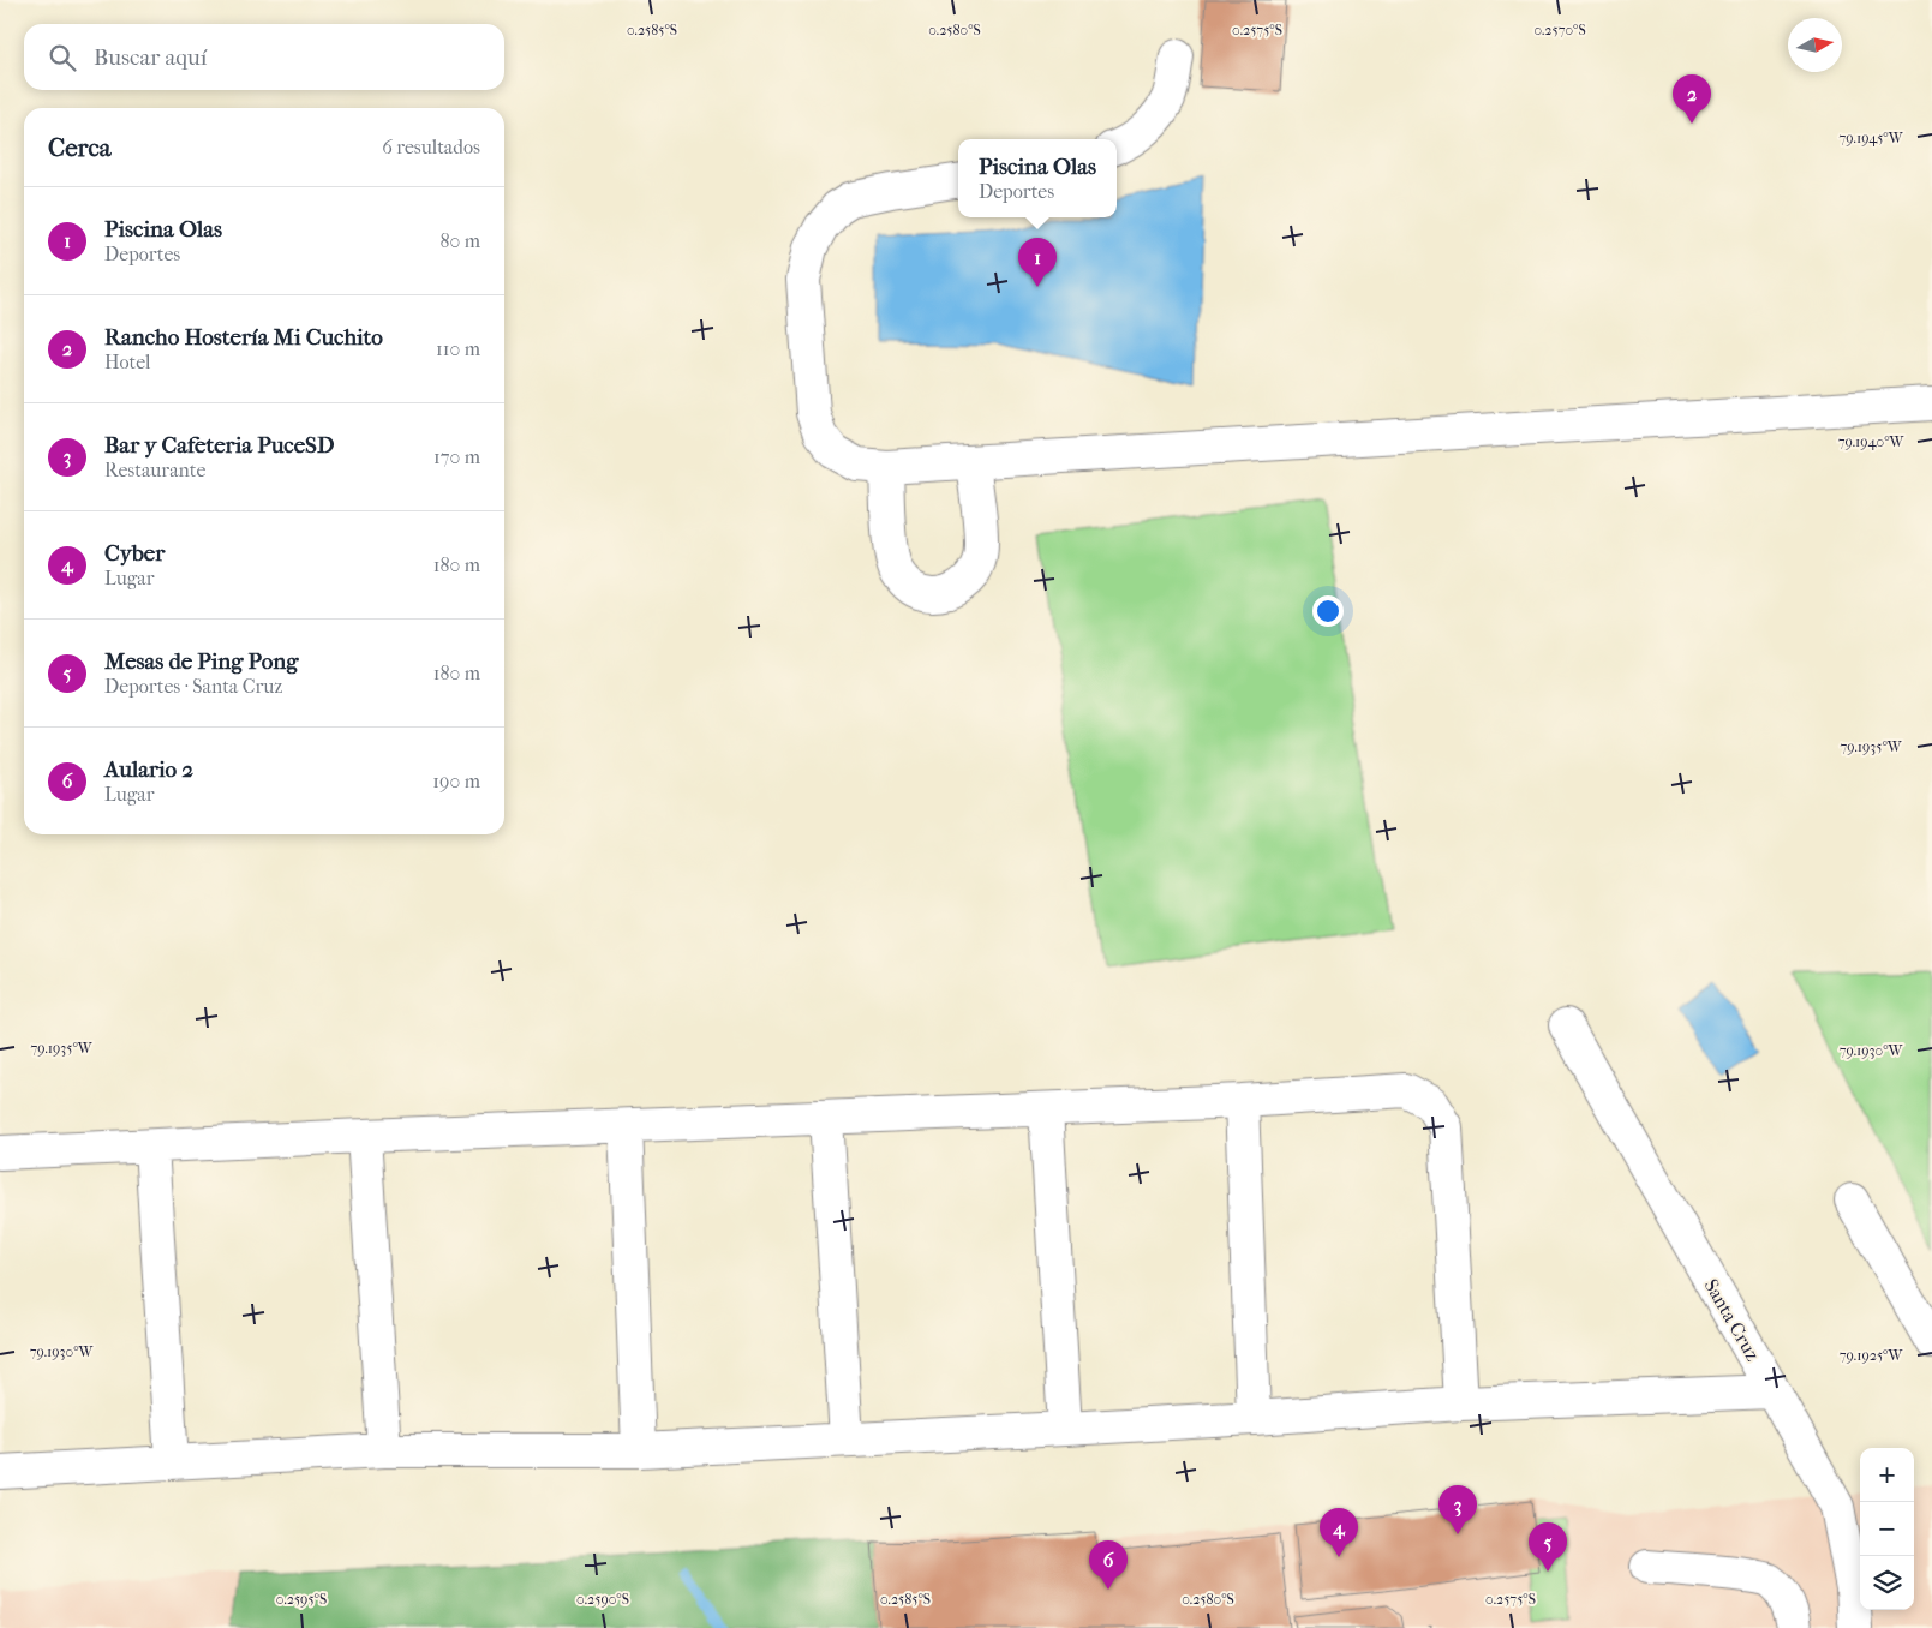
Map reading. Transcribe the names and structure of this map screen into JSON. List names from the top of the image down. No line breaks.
{"streets":{"street":["Santa Cruz"]},"north":"right","page":{"search":"Buscar aquí","pins":["2","1","3","4","5","6"],"heading":["Cerca","6 resultados"],"popup":["Piscina Olas","Deportes"],"list":[{"mark":"1","name":"Piscina Olas","note":"Deportes","value":"80 m"},{"mark":"2","name":"Rancho Hostería Mi Cuchito","note":"Hotel","value":"110 m"},{"mark":"3","name":"Bar y Cafeteria PuceSD","note":"Restaurante","value":"170 m"},{"mark":"4","name":"Cyber","note":"Lugar","value":"180 m"},{"mark":"5","name":"Mesas de Ping Pong","note":"Deportes · Santa Cruz","value":"180 m"},{"mark":"6","name":"Aulario 2","note":"Lugar","value":"190 m"}],"map_buttons":["+","−"]},"coordinates":["0.2585°S","0.2580°S","0.2575°S","0.2570°S","79.1945°W","79.1940°W","79.1935°W","79.1930°W","79.1925°W","0.2595°S","0.2590°S"]}
